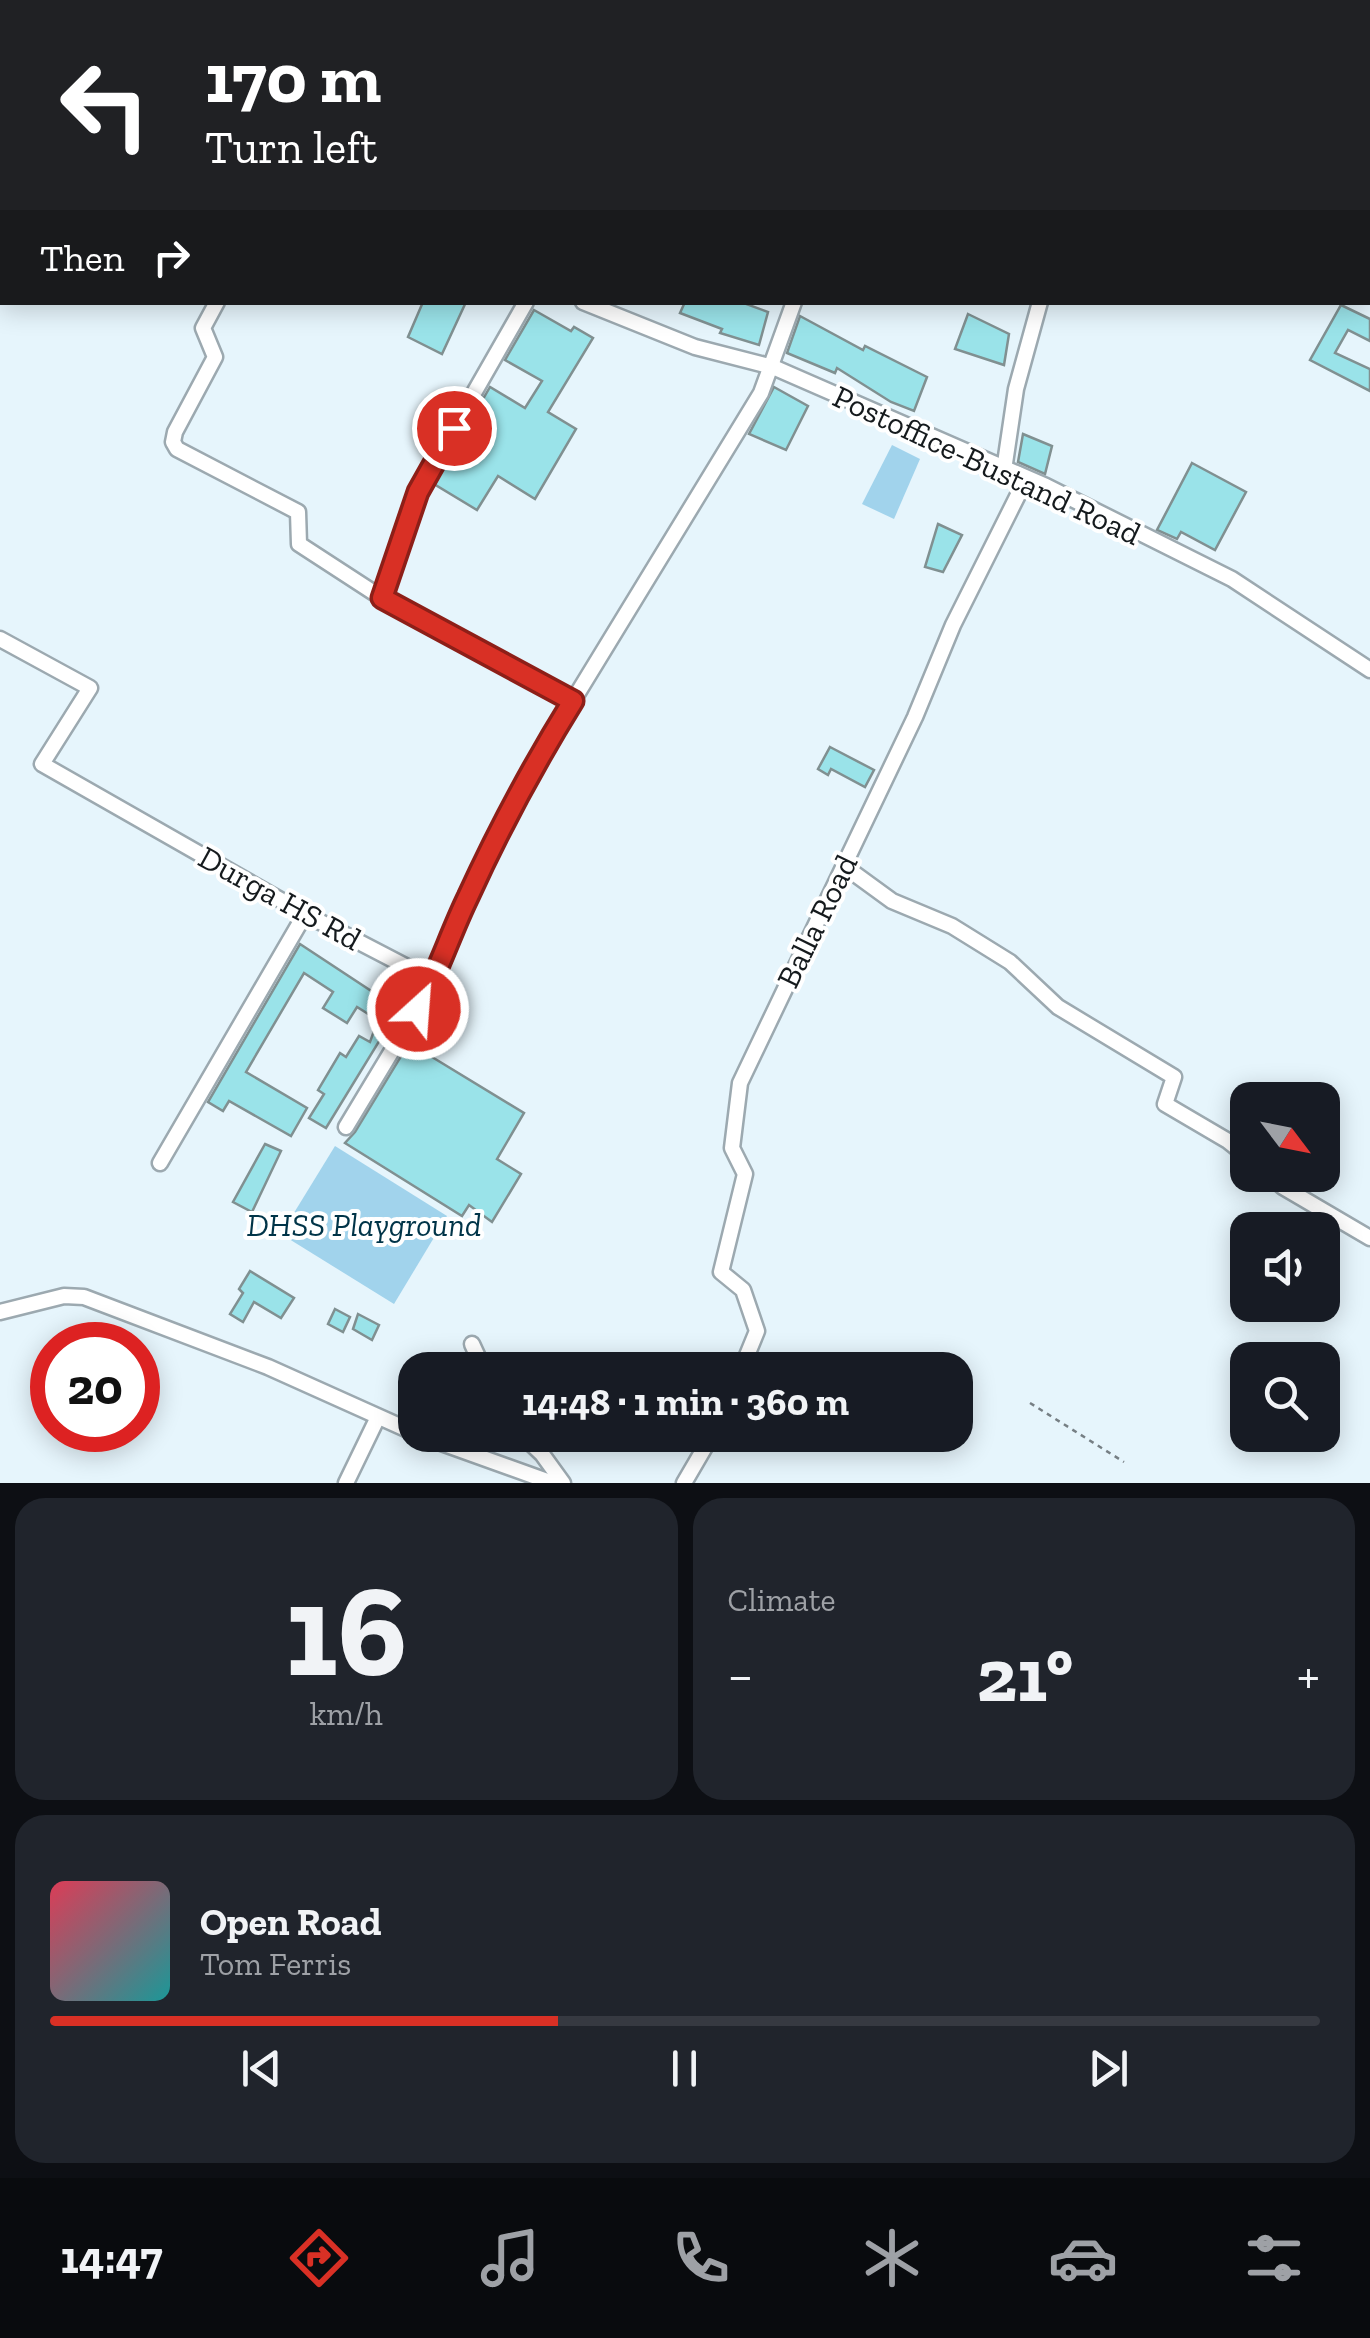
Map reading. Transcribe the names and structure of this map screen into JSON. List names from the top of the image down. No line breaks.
{"streets":{"street":["Postoffice-Bustand Road","Durga HS Rd","Balla Road"]},"crossings":[["Postoffice-Bustand Road","Balla Road"]],"parks":["DHSS Playground"],"north":"bottom right","page":{"turn":["170 m","Turn left"],"then":"Then","limit":"20","trip":"14:48 · 1 min · 360 m","tile":[["16","km/h"],"Climate"],"heat":["−","21°","+"],"song":["Open Road","Tom Ferris"],"tabs":"14:47"}}
